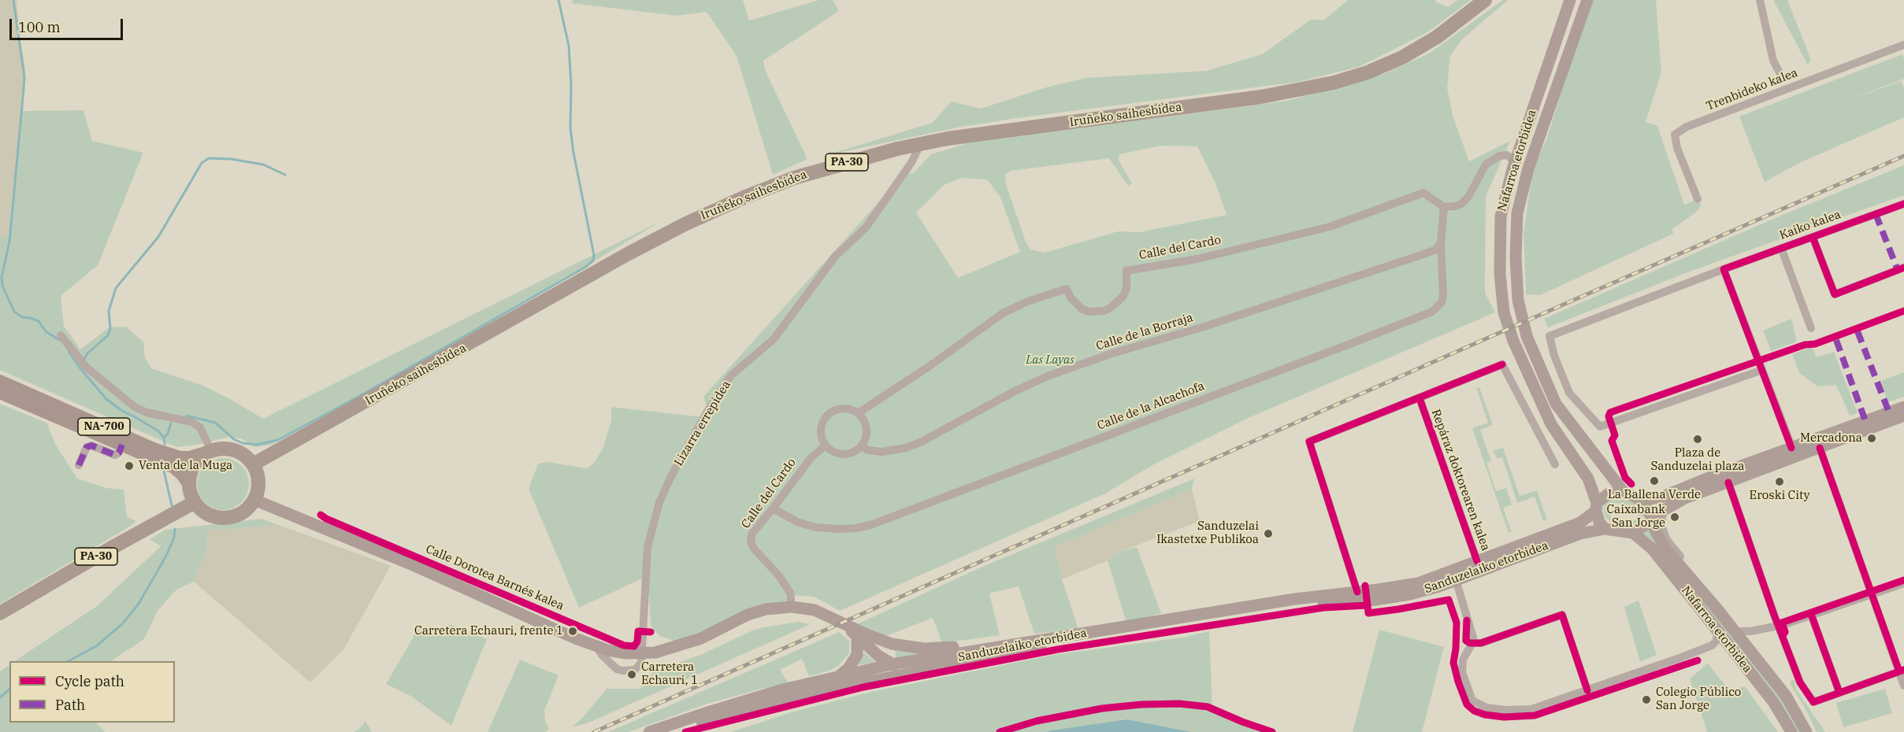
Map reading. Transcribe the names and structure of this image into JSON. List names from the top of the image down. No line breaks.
{"streets":{"highway":["Iruñeko saihesbidea","PA-30"],"main road":["Nafarroa etorbidea","NA-700","Sanduzelaiko etorbidea","Calle Dorotea Barnés kalea"],"street":["Trenbideko kalea","Kaiko kalea","Calle del Cardo","Calle de la Borraja","Calle de la Alcachofa","Lizarra errepidea","Repáraz doktorearen kalea"]},"crossings":[["Iruñeko saihesbidea","PA-30"],["Iruñeko saihesbidea","Lizarra errepidea"],["Iruñeko saihesbidea","NA-700"],["Iruñeko saihesbidea","Calle Dorotea Barnés kalea"],["Nafarroa etorbidea","Sanduzelaiko etorbidea"],["PA-30","NA-700"],["PA-30","Calle Dorotea Barnés kalea"],["Calle del Cardo","Calle de la Borraja"],["Calle del Cardo","Calle de la Alcachofa"],["Calle de la Borraja","Calle de la Alcachofa"],["NA-700","Calle Dorotea Barnés kalea"],["Repáraz doktorearen kalea","Sanduzelaiko etorbidea"]],"parks":["Las Layas"],"places":["Mercadona","Plaza de Sanduzelai plaza","Venta de la Muga","La Ballena Verde","Eroski City","Caixabank San Jorge","Sanduzelai Ikastetxe Publikoa","Carretera Echauri, frente 1","Carretera Echauri, 1","Colegio Público San Jorge"],"legend":["Cycle path","Path"],"scale_bar":"100 m"}
